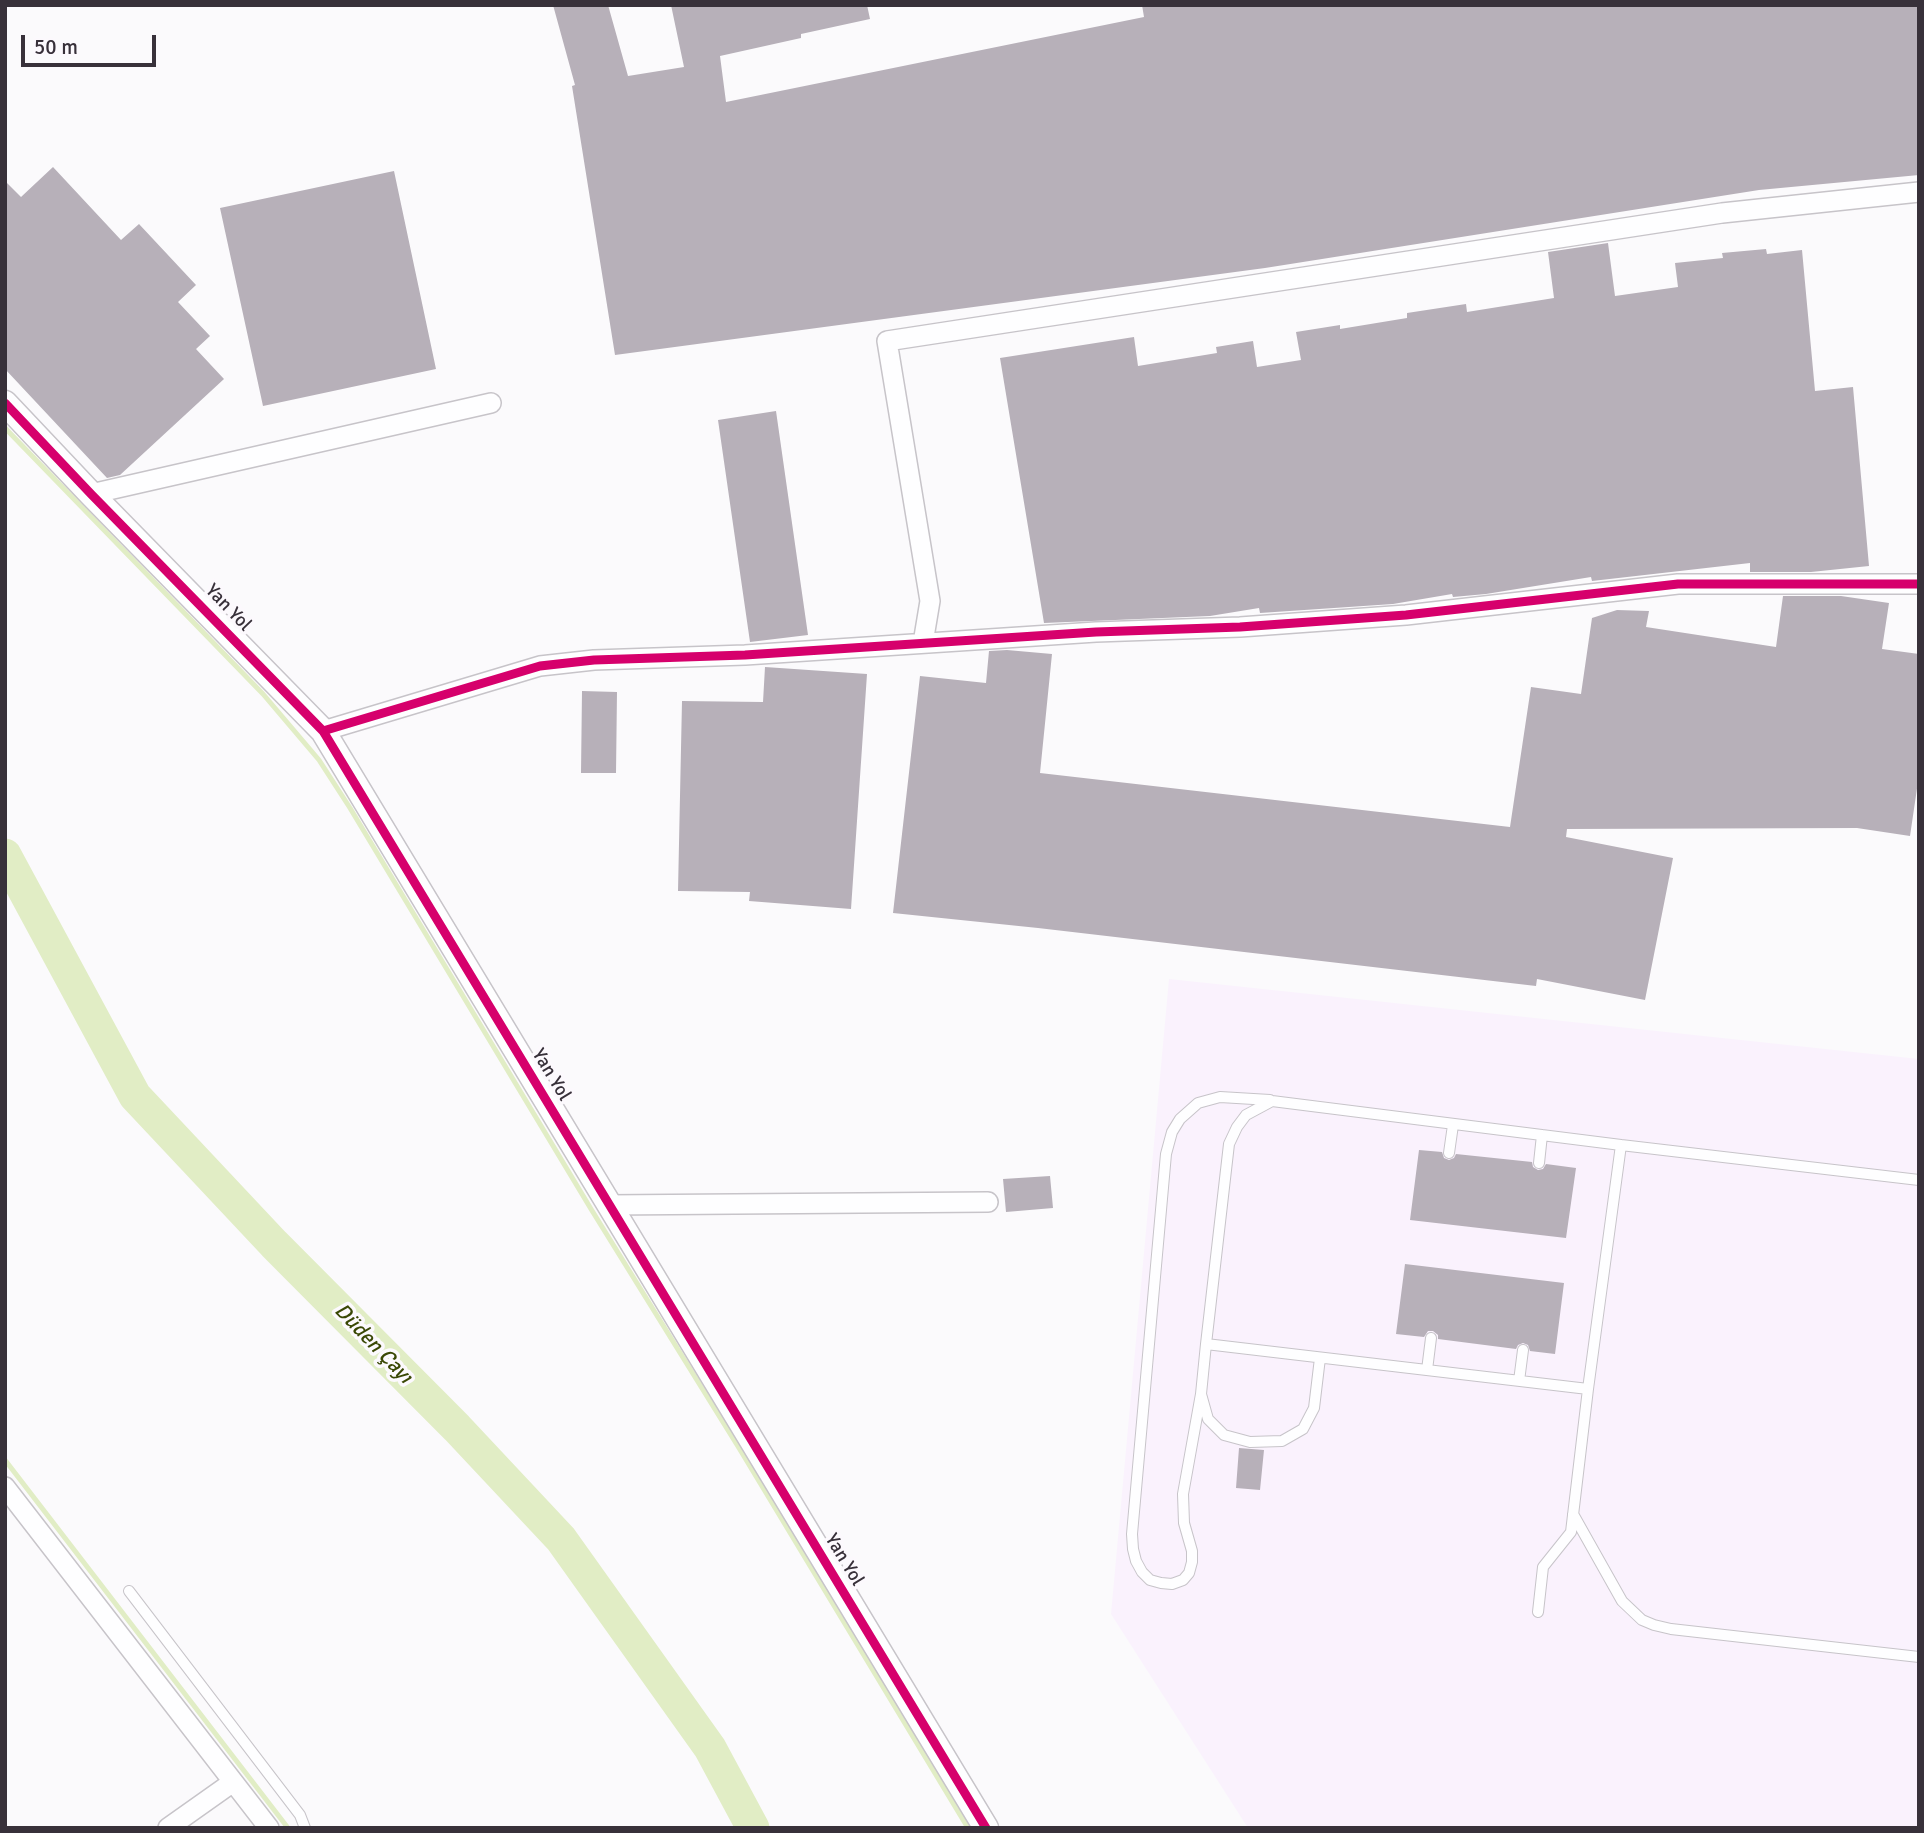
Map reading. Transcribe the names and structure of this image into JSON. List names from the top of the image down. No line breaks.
{"streets":{"street":["Yan Yol"]},"water":["Düden Çayı"],"scale_bar":"50 m"}
